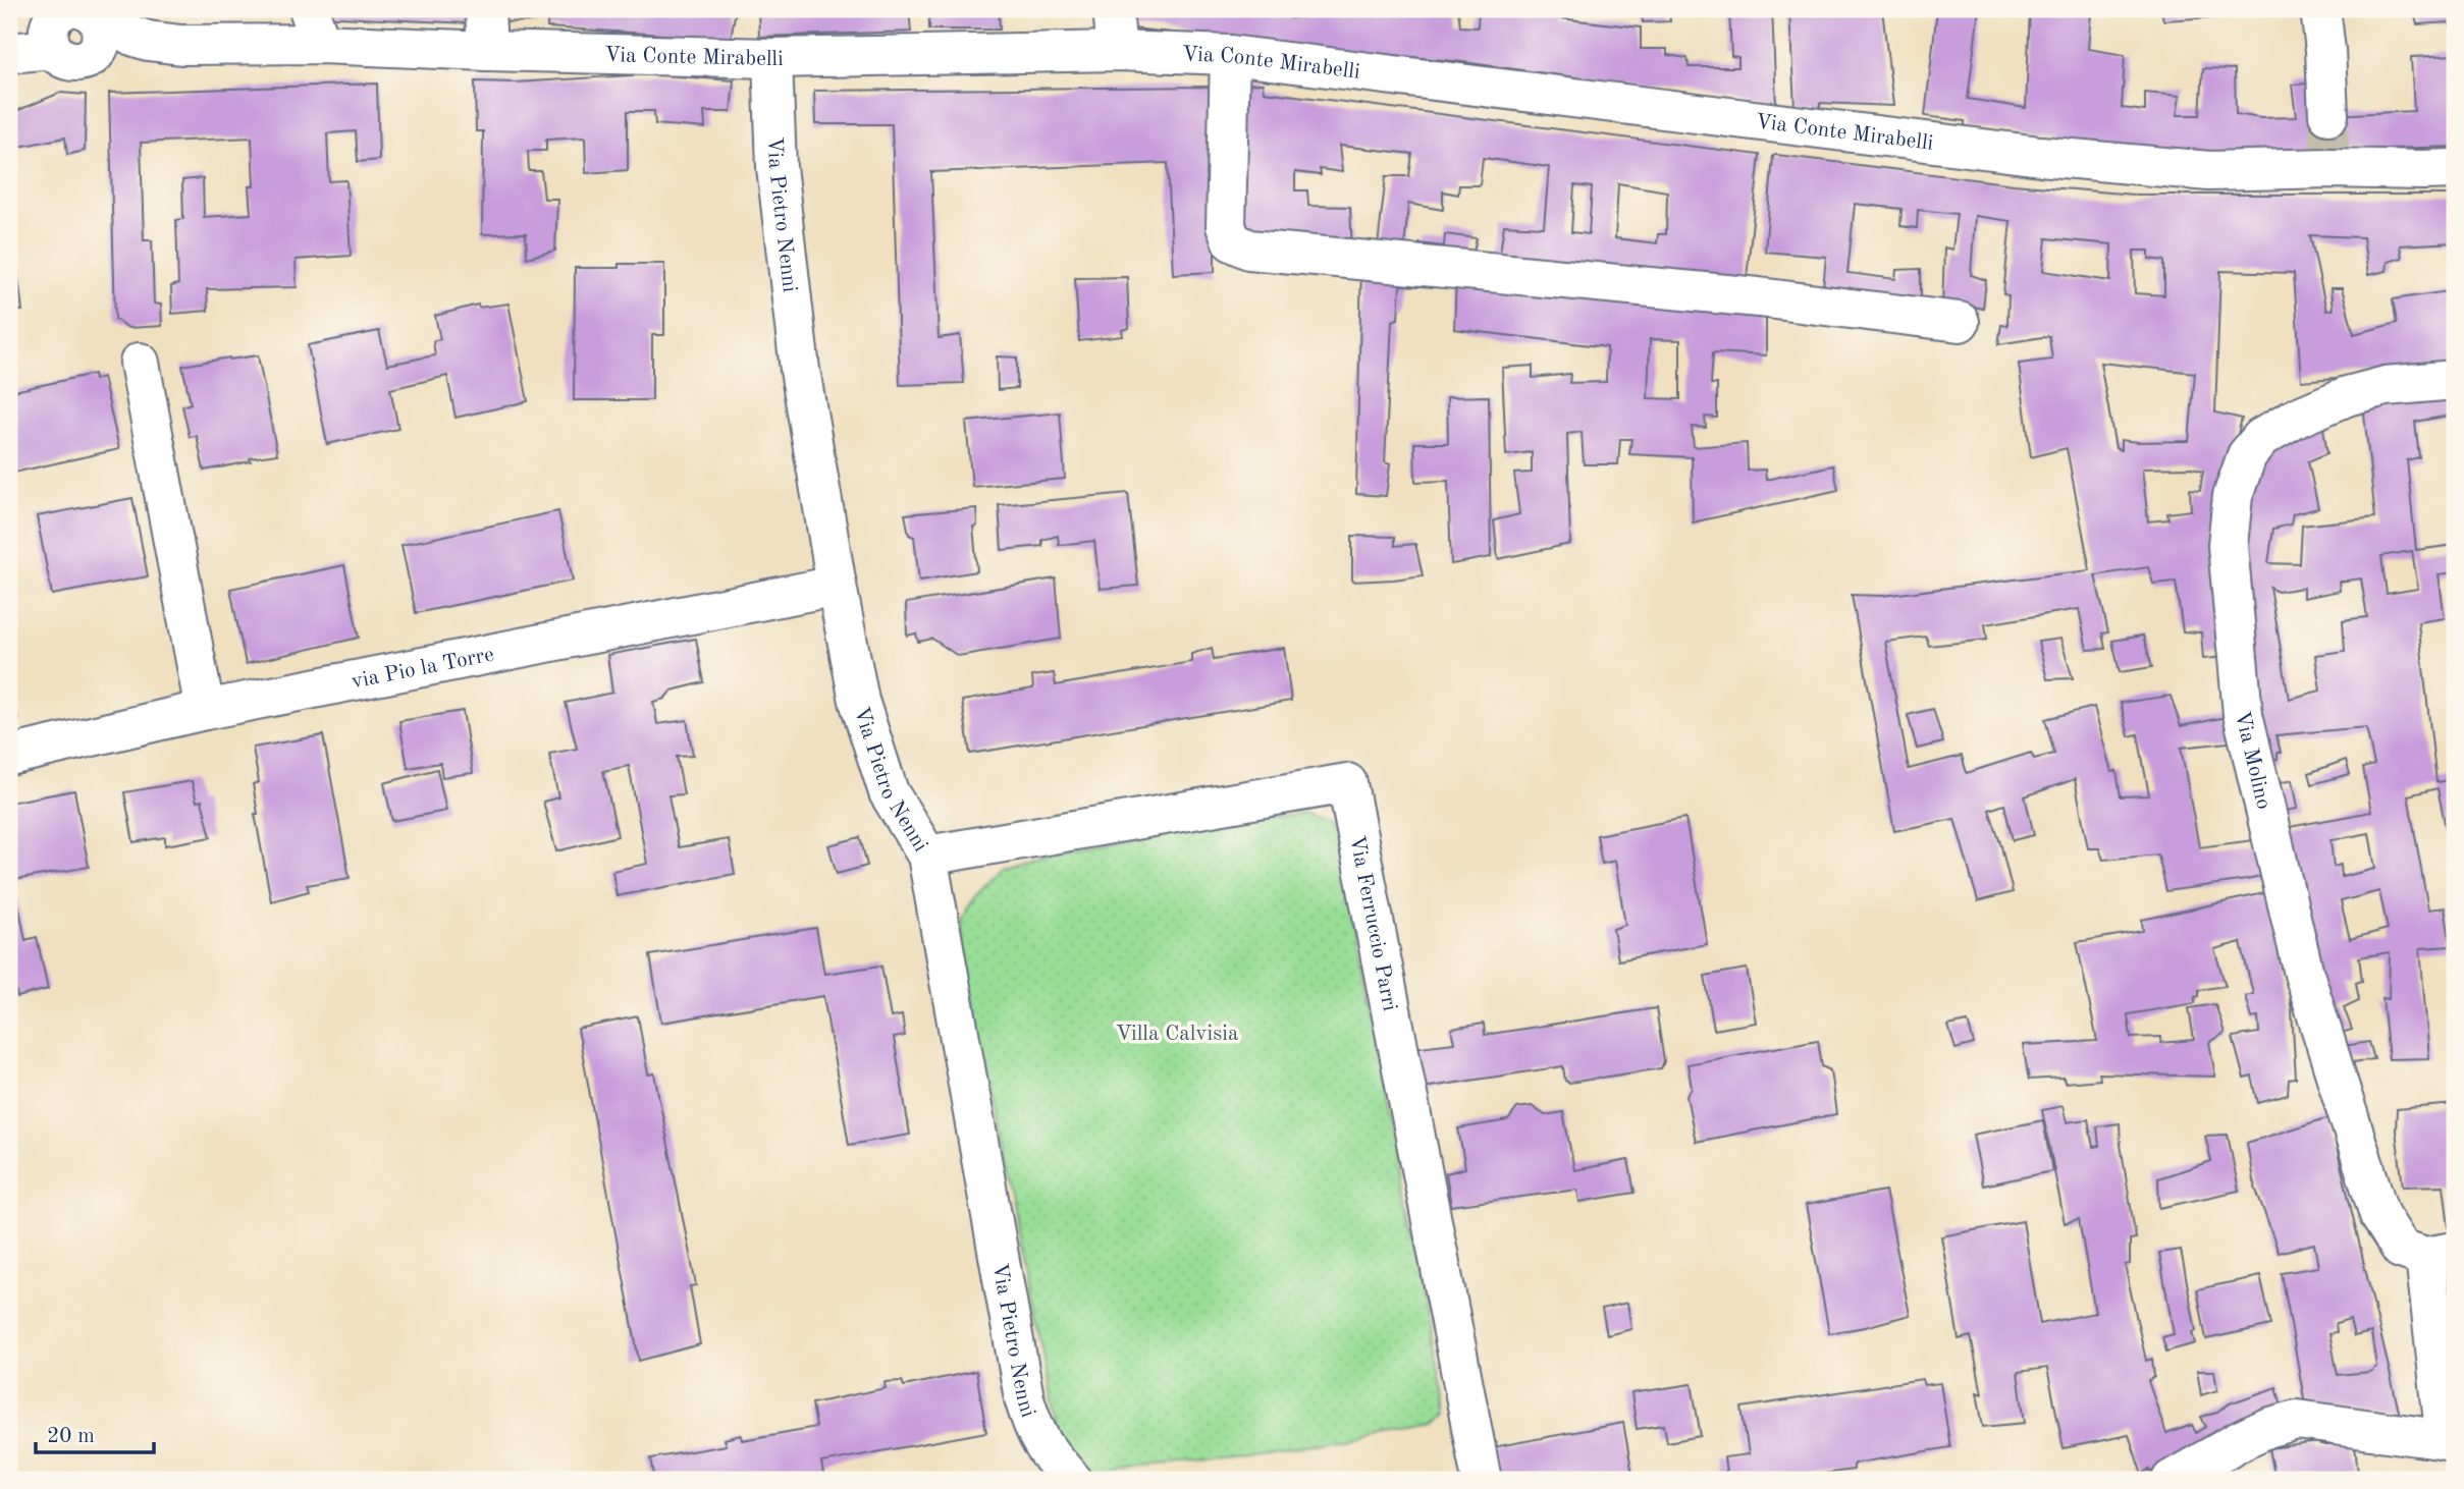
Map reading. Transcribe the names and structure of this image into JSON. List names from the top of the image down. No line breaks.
{"streets":{"street":["Via Conte Mirabelli","Via Pietro Nenni","via Pio la Torre","Via Molino","Via Ferruccio Parri"]},"crossings":[["Via Conte Mirabelli","Via Pietro Nenni"],["Via Pietro Nenni","via Pio la Torre"],["Via Pietro Nenni","Via Ferruccio Parri"]],"parks":["Villa Calvisia"],"scale_bar":"20 m"}
